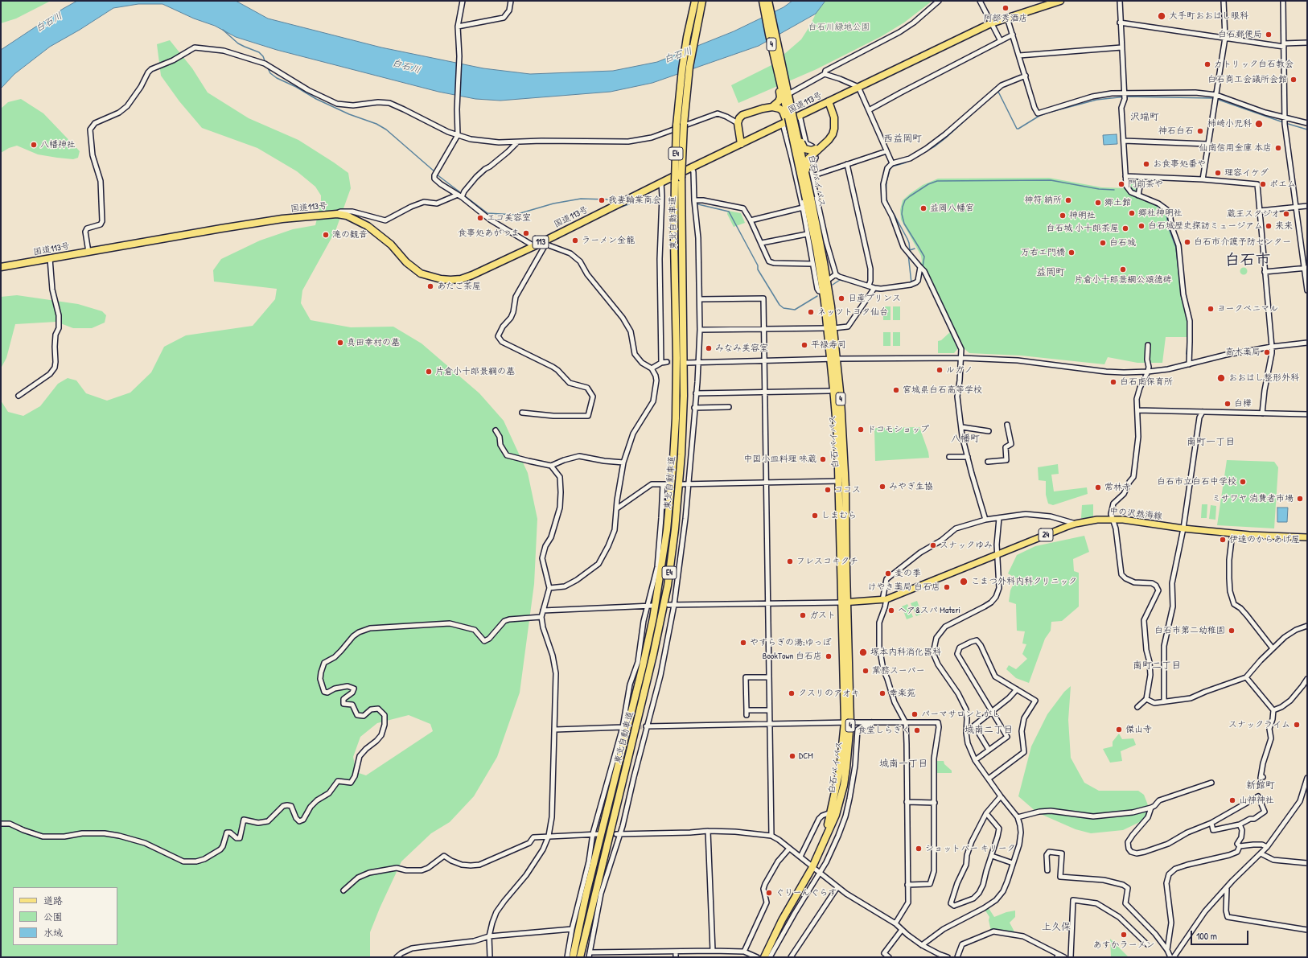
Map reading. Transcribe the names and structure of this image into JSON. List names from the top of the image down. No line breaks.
{"streets":{"highway":["4","国道113号","E4","白石バイパス","東北自動車道","113"],"main road":["中の沢熱海線","24"]},"crossings":[["国道113号","白石バイパス"],["白石バイパス","中の沢熱海線"]],"districts":["沢端町","西益岡町","白石市","益岡町","八幡町","南町一丁目","南町二丁目","城南二丁目","城南一丁目","新館町","上久保"],"water":["白石川"],"parks":["白石川緑地公園"],"places":["阿部秀酒店","大手町おおはし眼科","白石郵便局","カトリック白石教会","白石商工会議所会館","柿崎小児科","神石白石","八幡神社","仙南信用金庫 本店","お食事処番や","理容イケダ","門前茶や","ポエム","我妻輪業商会","神符 納所","郷土館","益岡八幡宮","郷社神明社","蔵王スタジオ","神明社","エコ美容室","白石城歴史探訪ミュージアム","来来","白石城 小十郎茶屋","食事処あがつま","滝の観音","ラーメン金龍","白石市介護予防センター","白石城","万右エ門橋","片倉小十郎景綱公頌德碑","あたご茶屋","日産プリンス","ヨークベニマル","ネッツトヨタ仙台","真田幸村の墓","平禄寿司","みなみ美容室","高木薬局","ルガノ","片倉小十郎景綱の墓","おおはし整形外科","白石南保育所","宮城県白石高等学校","白樺","ドコモショップ","中国小皿料理 味蔵","白石市立白石中学校","みやぎ生協","常林寺","ココス","ミサワヤ 消費者市場","しまむら","伊達のからあげ屋","スナックゆみ","フレスコキクチ","麦の季","こまつ外科内科クリニック","けやき薬局 白石店","ヘア&スパ Materi","ガスト","白石市第二幼稚園","やすらぎの湯;ゆっぽ","塚本内科消化器科","BookTown 白石店","業務スーパー","クスリのアオキ","幸楽苑","パーマサロンとがし","スナックライム","傑山寺","食堂しらぎく","DCM","山神神社","ショットバー キリーク","ぐりーんぐらす","あすかラーメン"],"legend":["道路","公園","水域"],"scale_bar":"100 m"}
